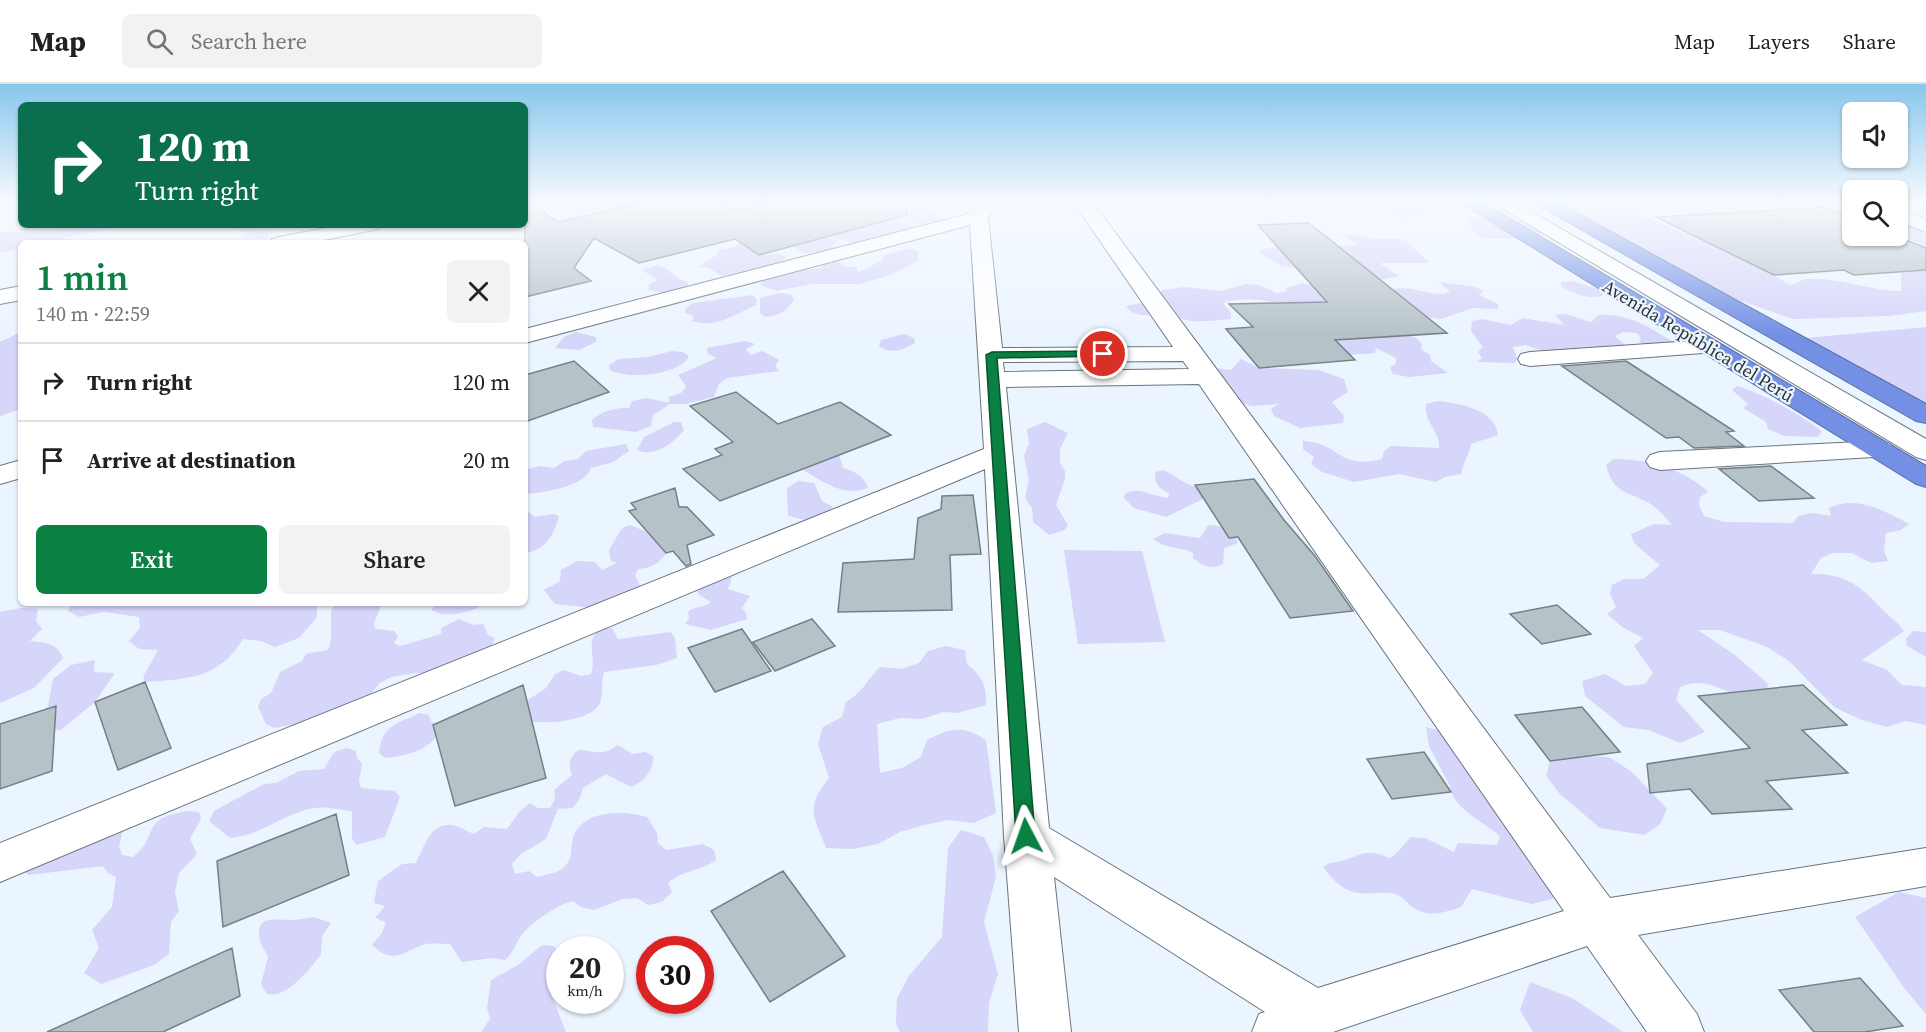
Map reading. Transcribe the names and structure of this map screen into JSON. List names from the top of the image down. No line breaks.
{"streets":{"highway":["Avenida República del Perú"]},"page":{"header":"Map","search":"Search here","nav":["Map","Layers","Share"],"turn":["120 m","Turn right"],"heading":["1 min","140 m · 22:59"],"list":[{"name":"Turn right","value":"120 m"},{"name":"Arrive at destination","value":"20 m"}],"buttons":["Exit","Share"],"speed":"20 km/h","limit":"30"}}
